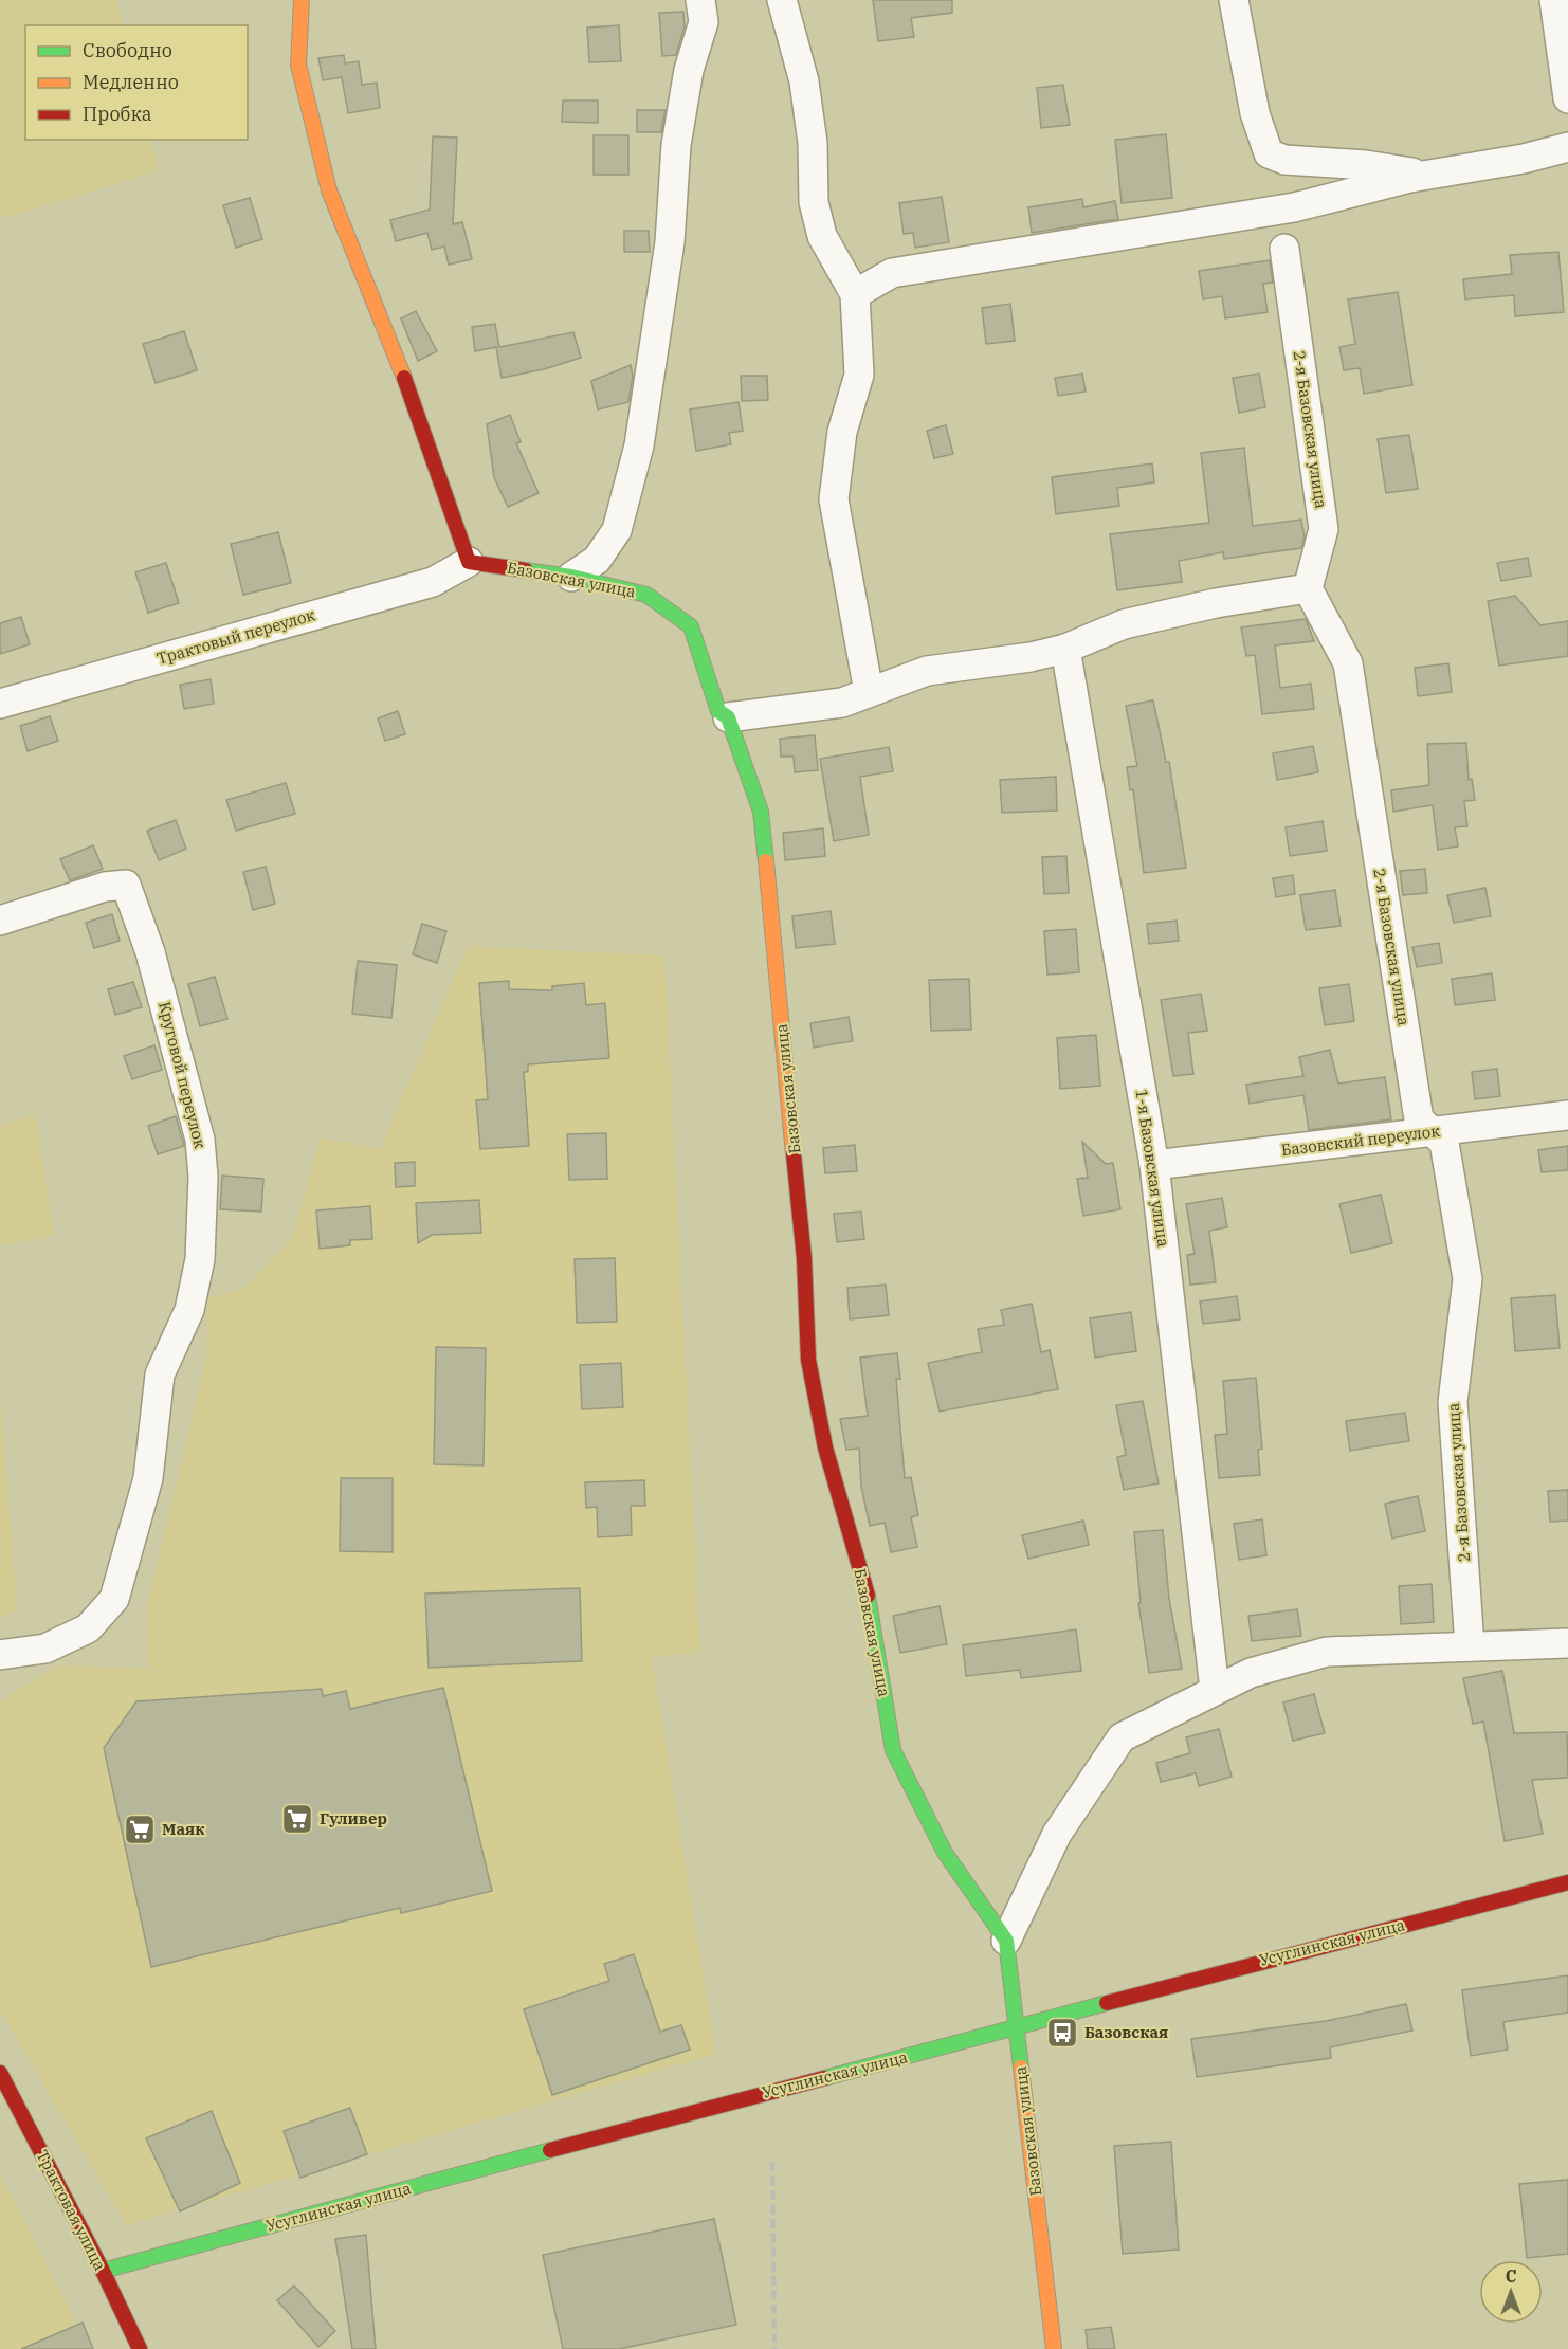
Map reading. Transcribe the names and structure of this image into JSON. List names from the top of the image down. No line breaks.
{"streets":{"street":["2-я Базовская улица","Базовская улица","Трактовый переулок","Круговой переулок","Базовский переулок","1-я Базовская улица","Усуглинская улица","Трактовая улица"]},"crossings":[["2-я Базовская улица","Базовский переулок"],["Базовская улица","Трактовый переулок"],["Базовская улица","Усуглинская улица"],["Базовский переулок","1-я Базовская улица"],["Усуглинская улица","Трактовая улица"]],"places":{"supermarket":["Гуливер","Маяк"],"bus stop":["Базовская"]},"legend":["Свободно","Медленно","Пробка"],"north":"top"}
